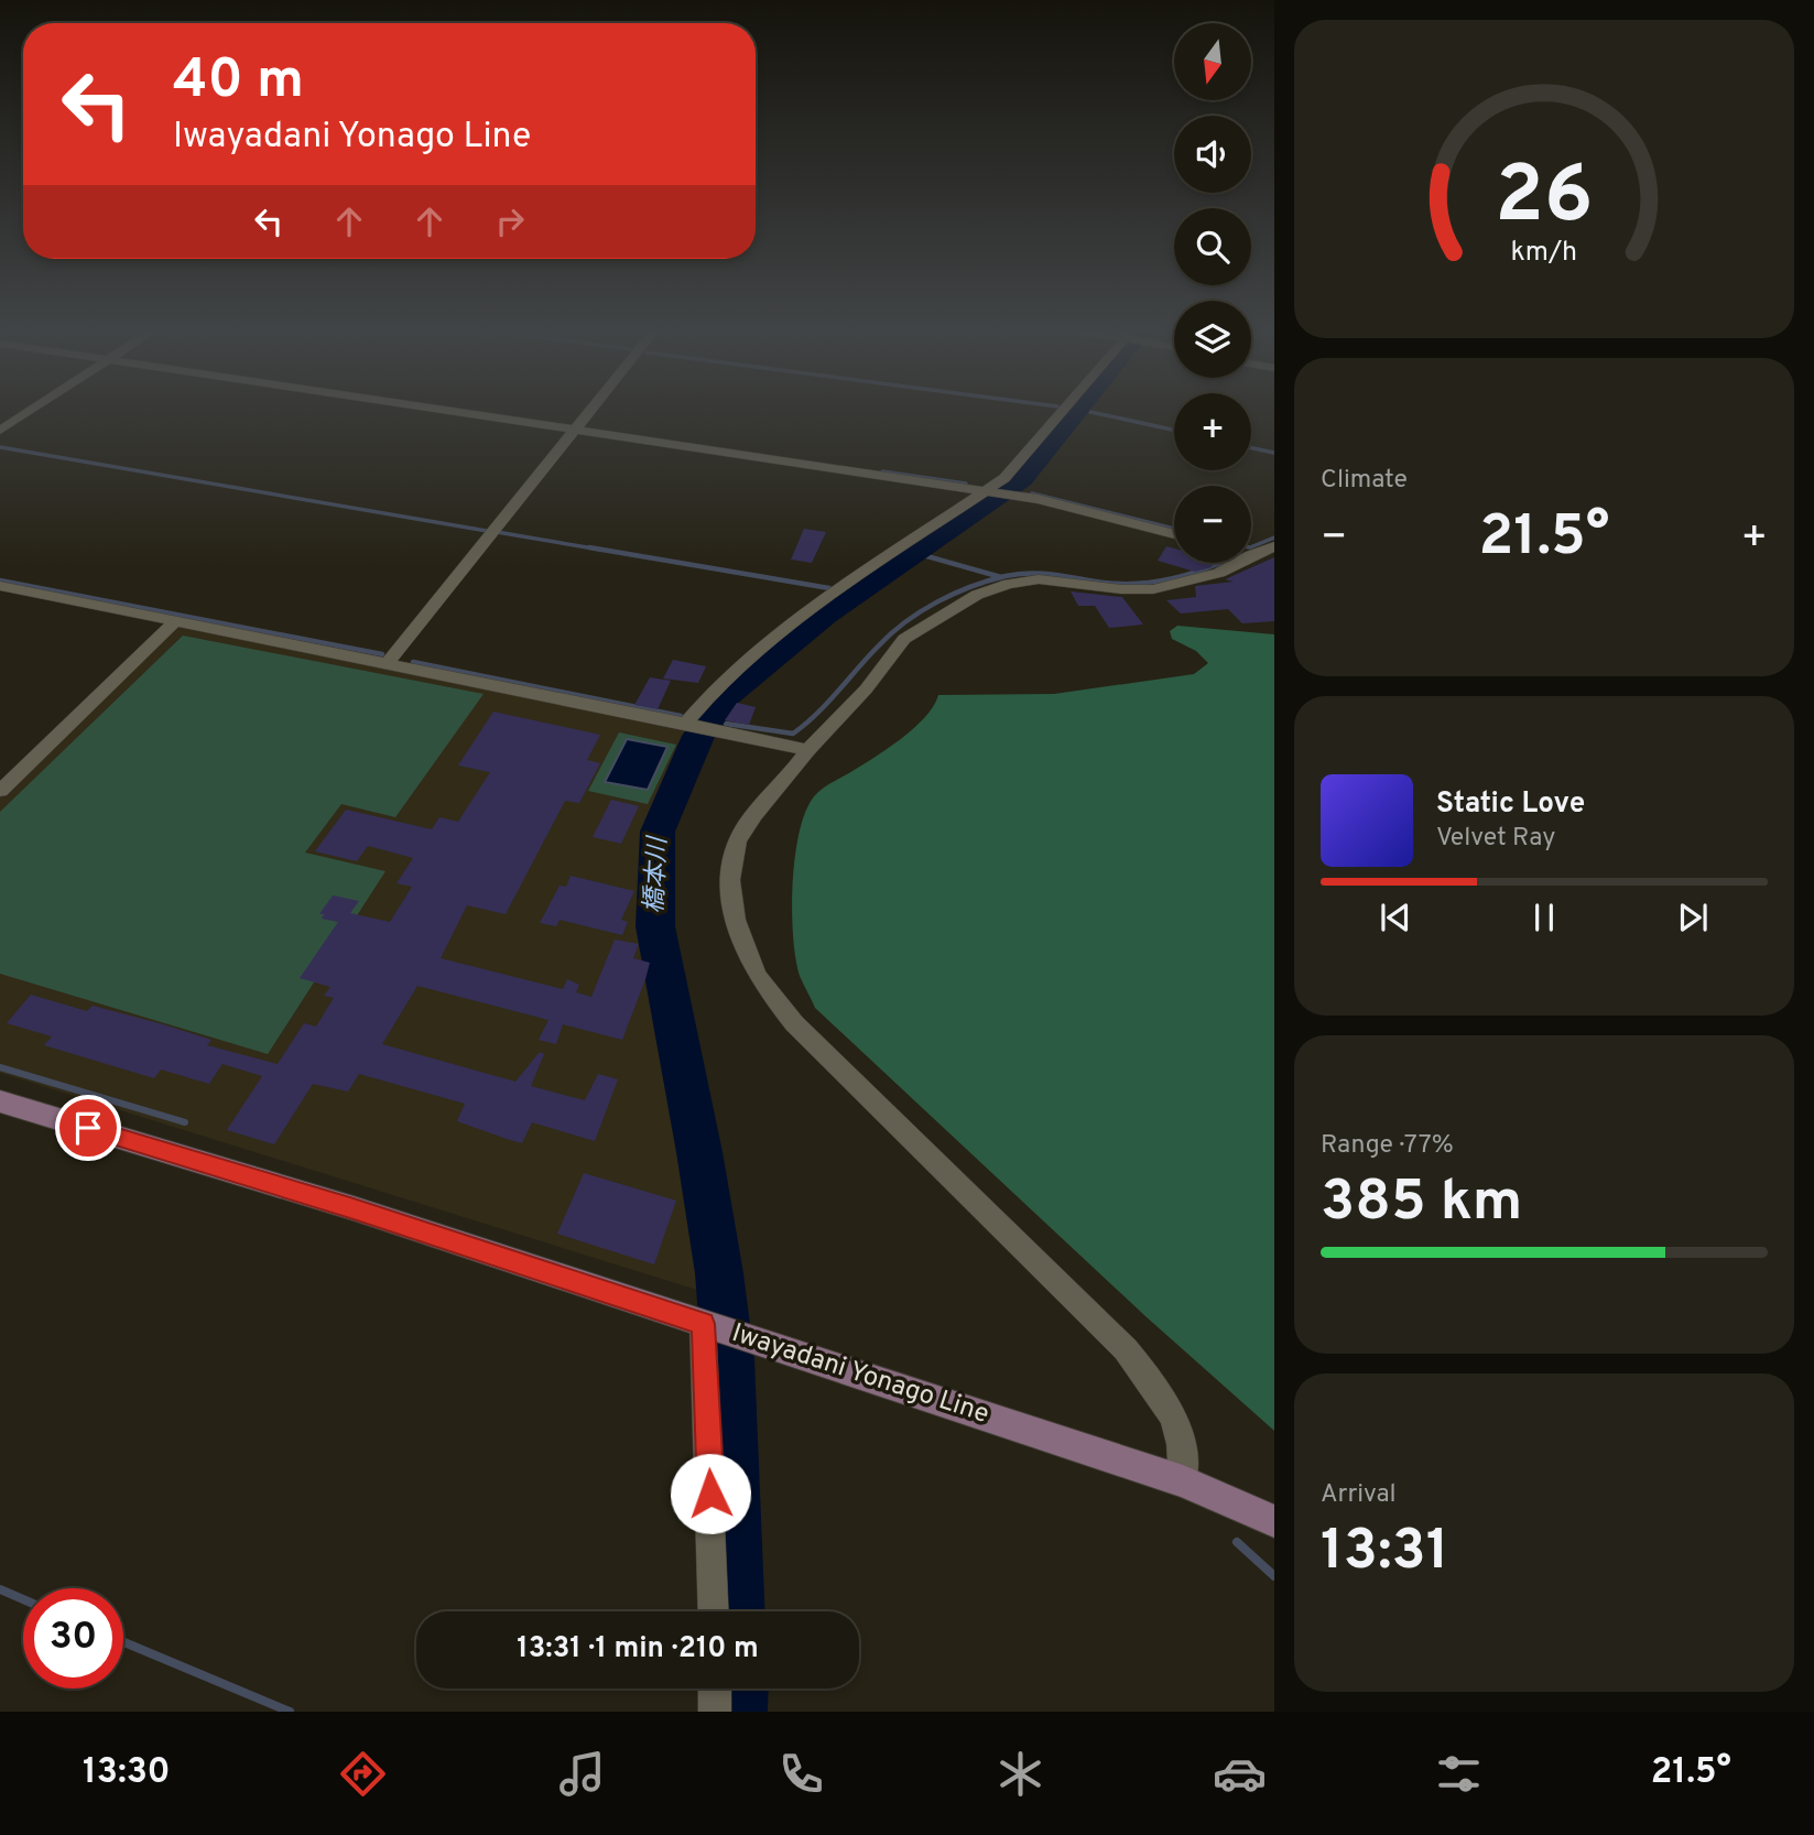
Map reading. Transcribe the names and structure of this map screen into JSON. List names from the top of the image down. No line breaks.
{"streets":{"main road":["Iwayadani Yonago Line"]},"water":["橋本川"],"north":"bottom","page":{"map_buttons":["+","−"],"turn":["40 m","Iwayadani Yonago Line"],"tile":["Climate",["Range · 77%","385 km"],["Arrival","13:31"]],"heat":["−","21.5°","+"],"song":["Static Love","Velvet Ray"],"limit":"30","trip":"13:31 · 1 min · 210 m","tabs":["13:30","21.5°"],"gauge":["26","km/h"]}}
